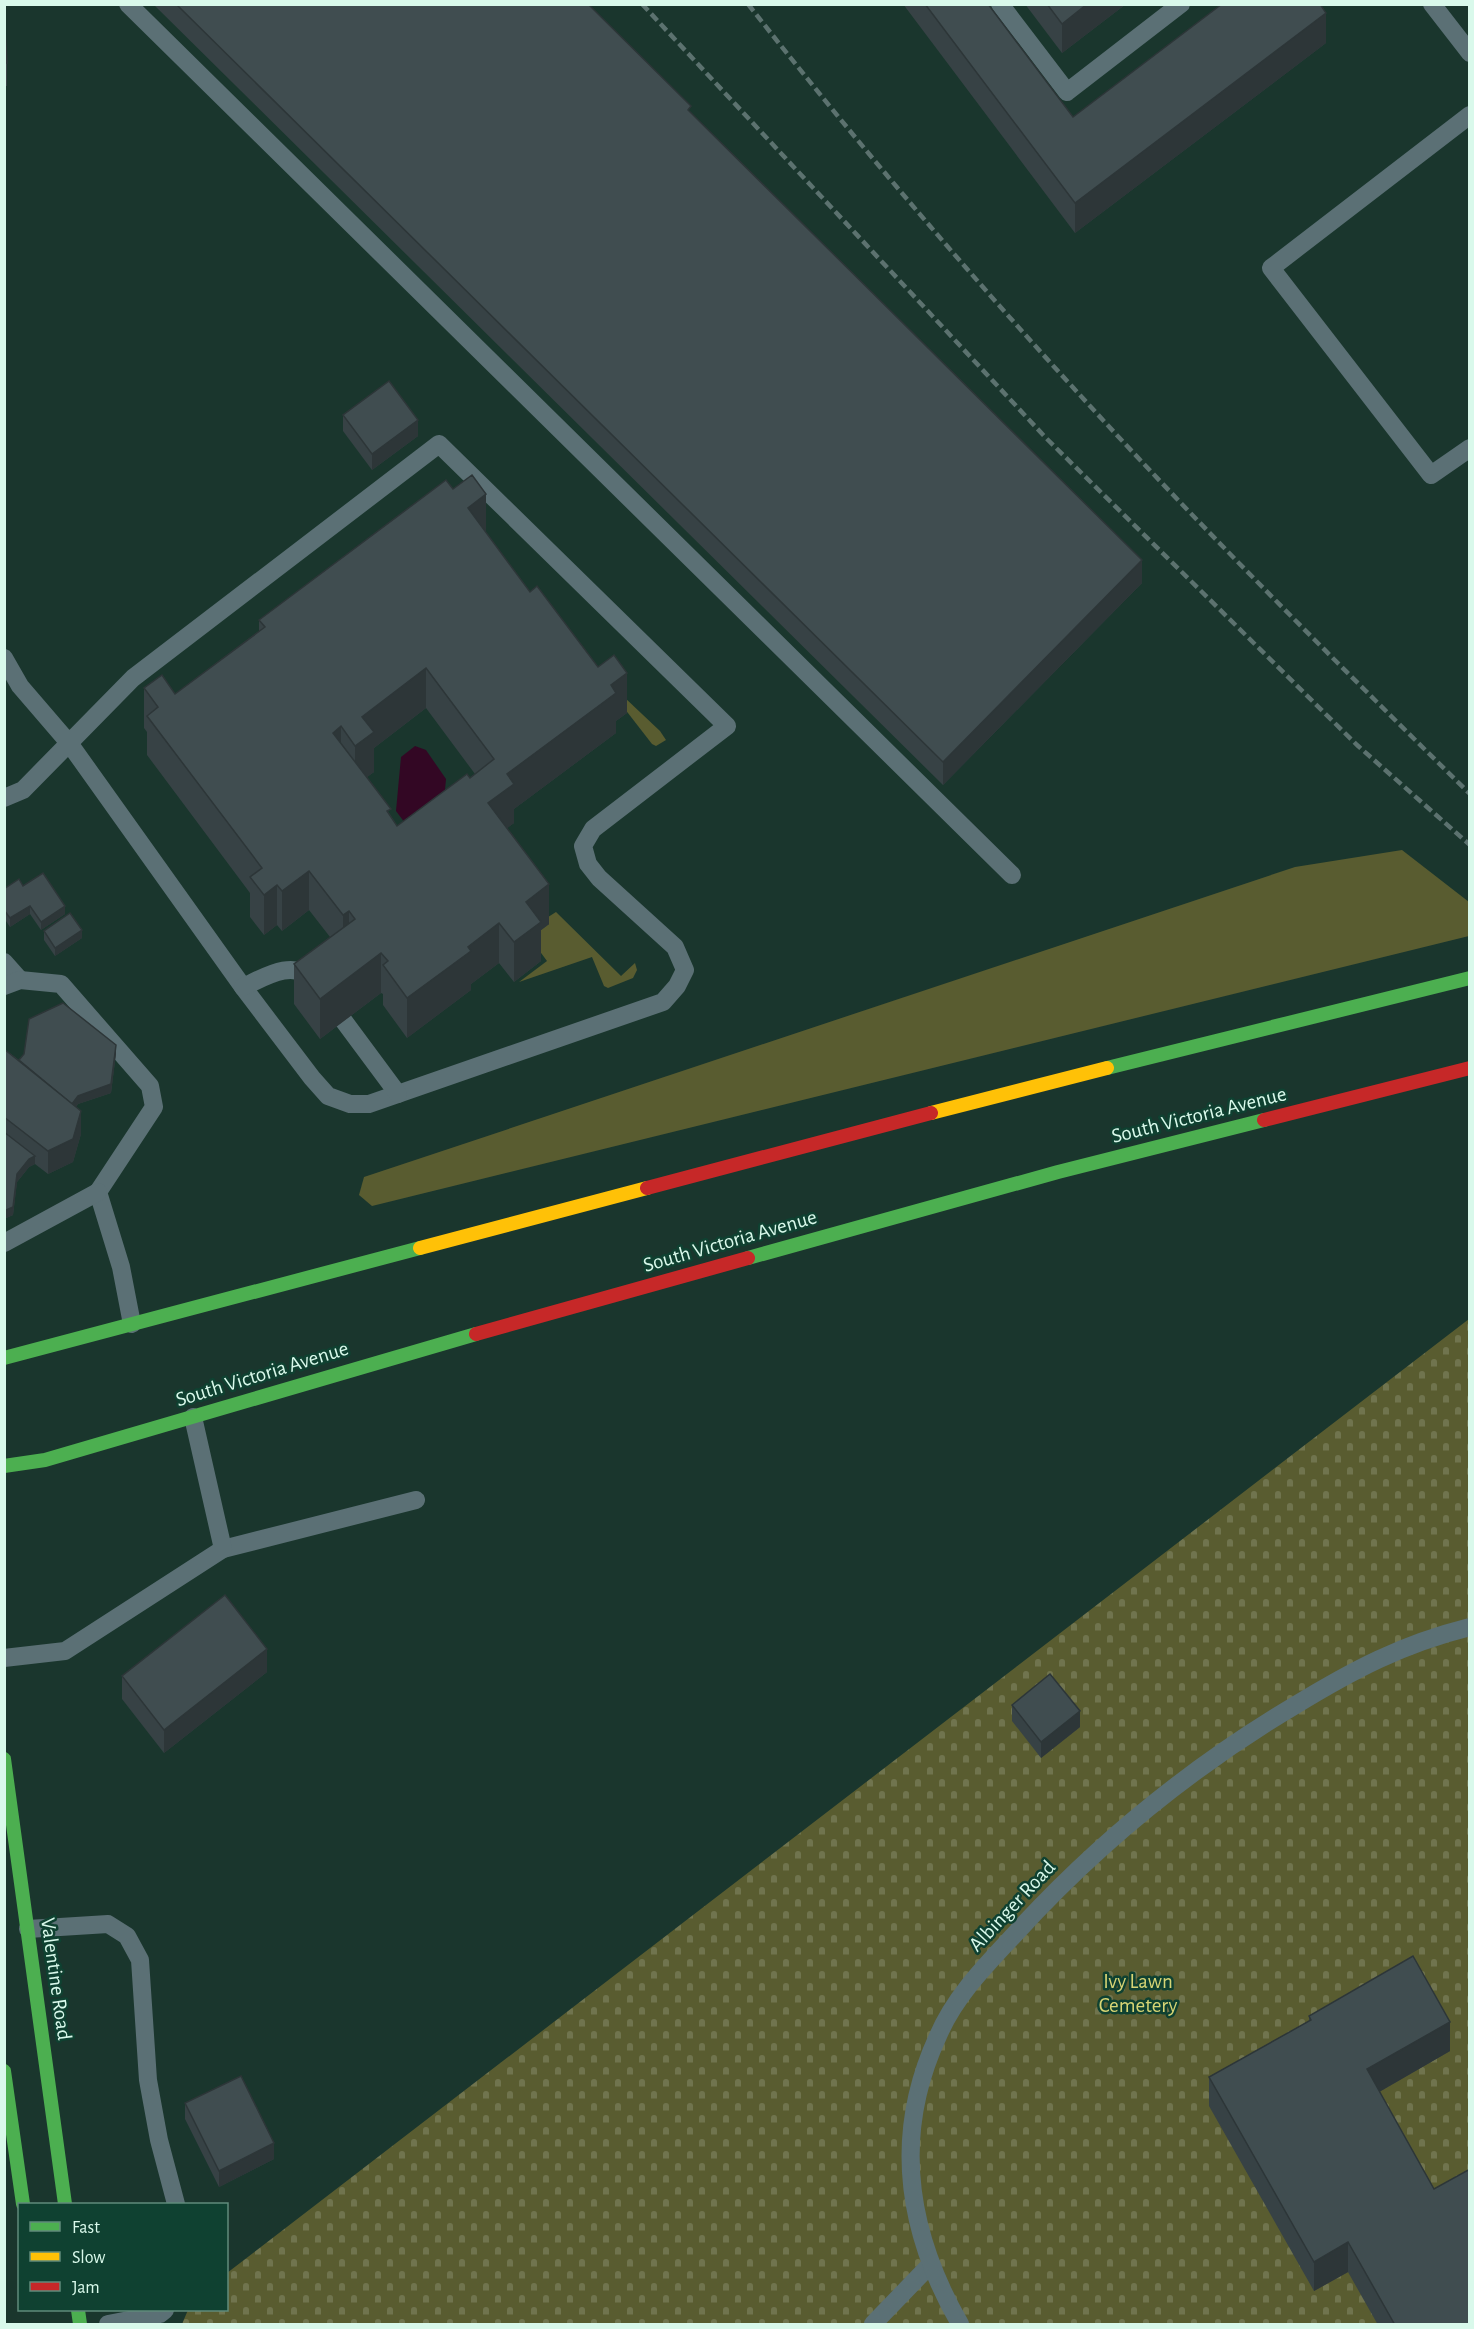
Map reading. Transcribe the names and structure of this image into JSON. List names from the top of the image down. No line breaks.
{"streets":{"main road":["South Victoria Avenue","Valentine Road"],"lane":["Albinger Road"]},"parks":["Ivy Lawn Cemetery"],"legend":["Fast","Slow","Jam"]}
